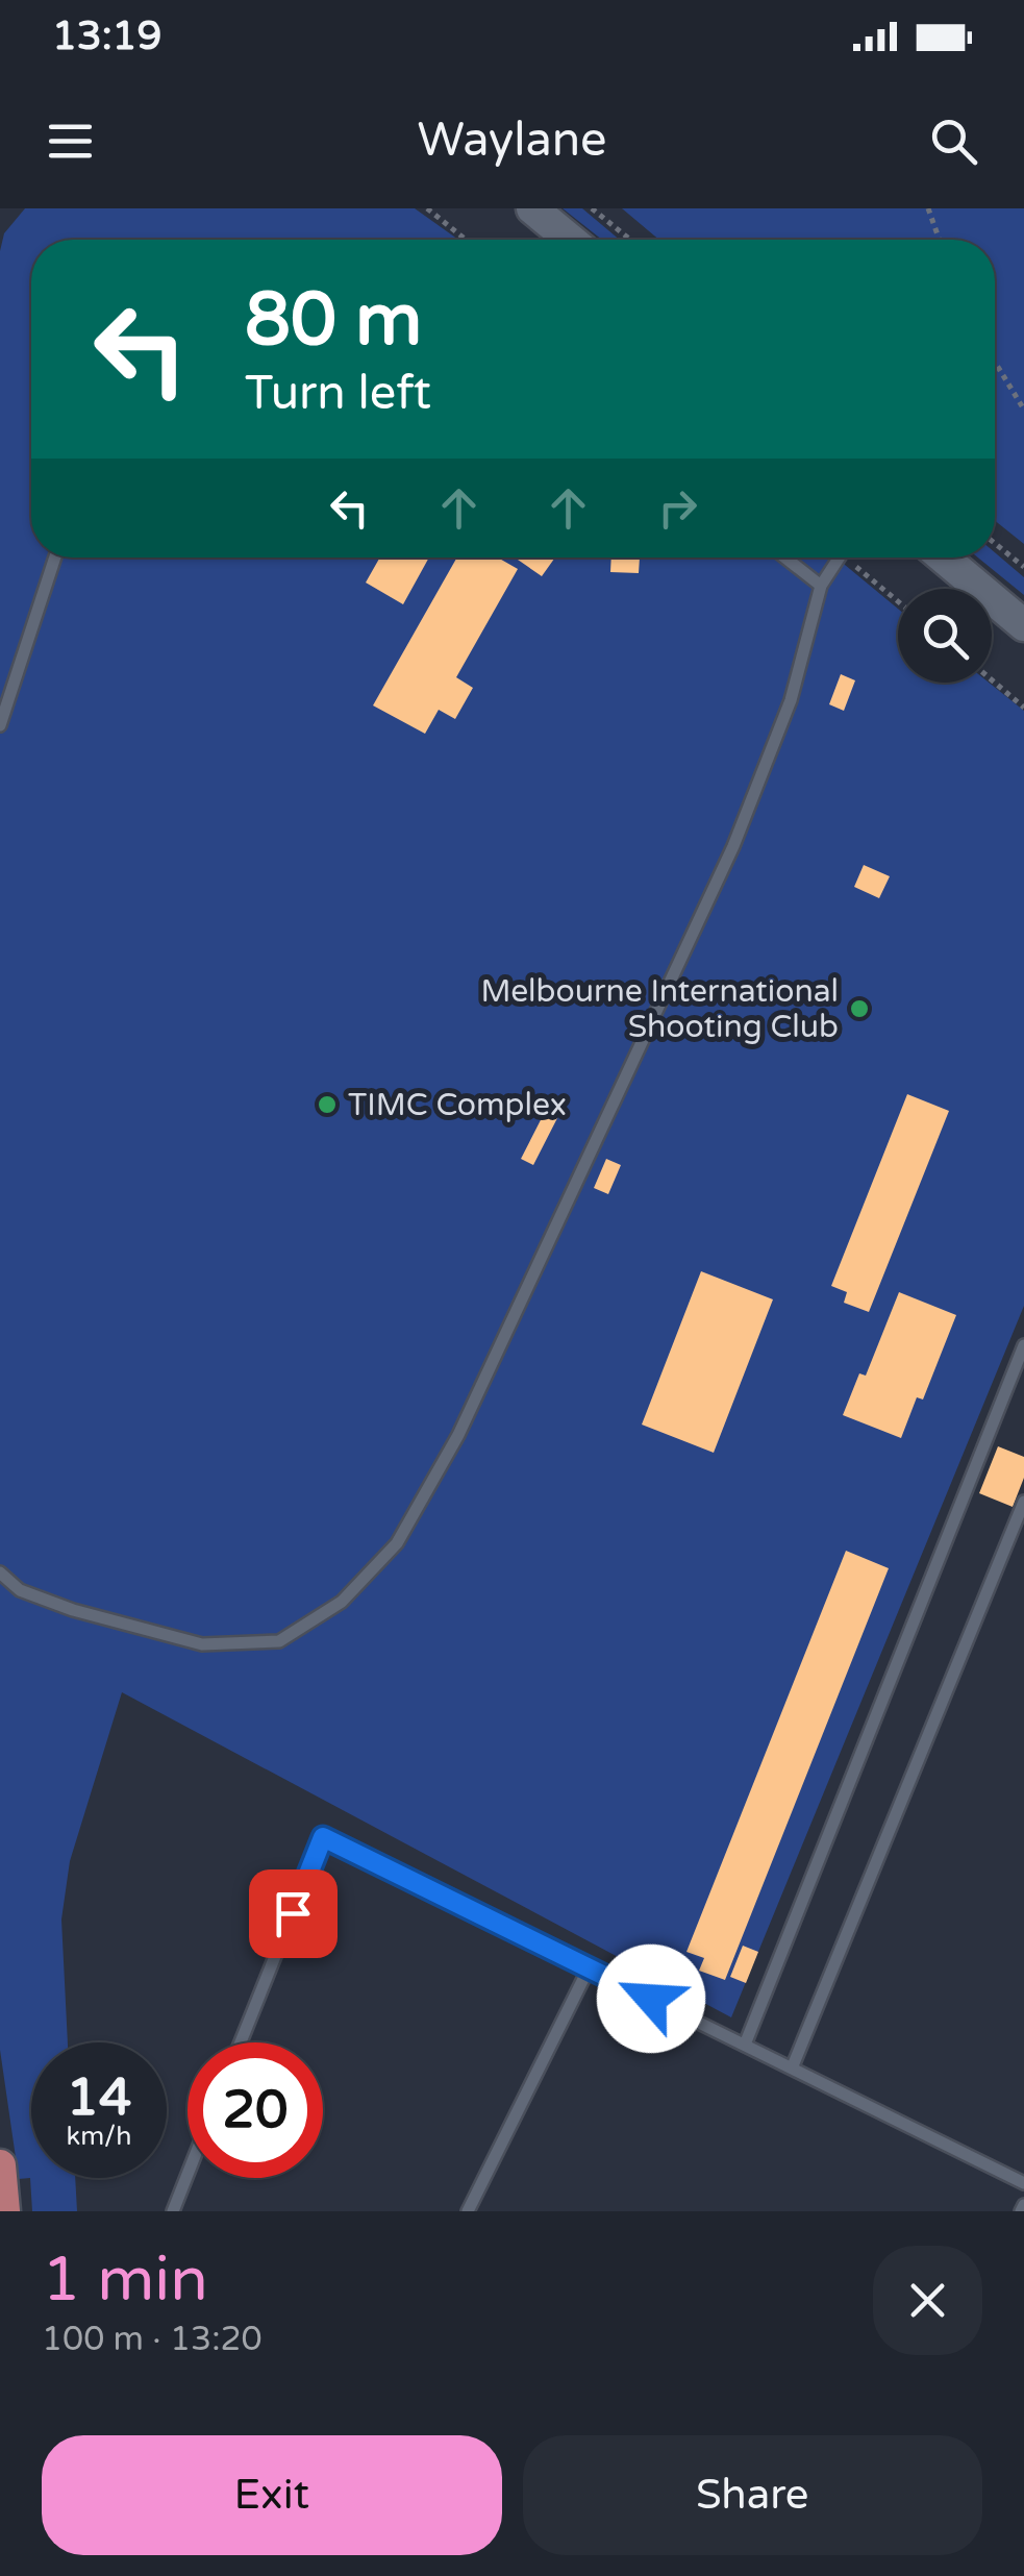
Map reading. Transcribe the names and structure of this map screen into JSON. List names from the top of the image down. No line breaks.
{"places":["Melbourne International Shooting Club","TIMC Complex"],"page":{"status":"13:19","header":"Waylane","turn":["80 m","Turn left"],"speed":"14 km/h","limit":"20","heading":["1 min","100 m · 13:20"],"buttons":["Exit","Share"]}}
